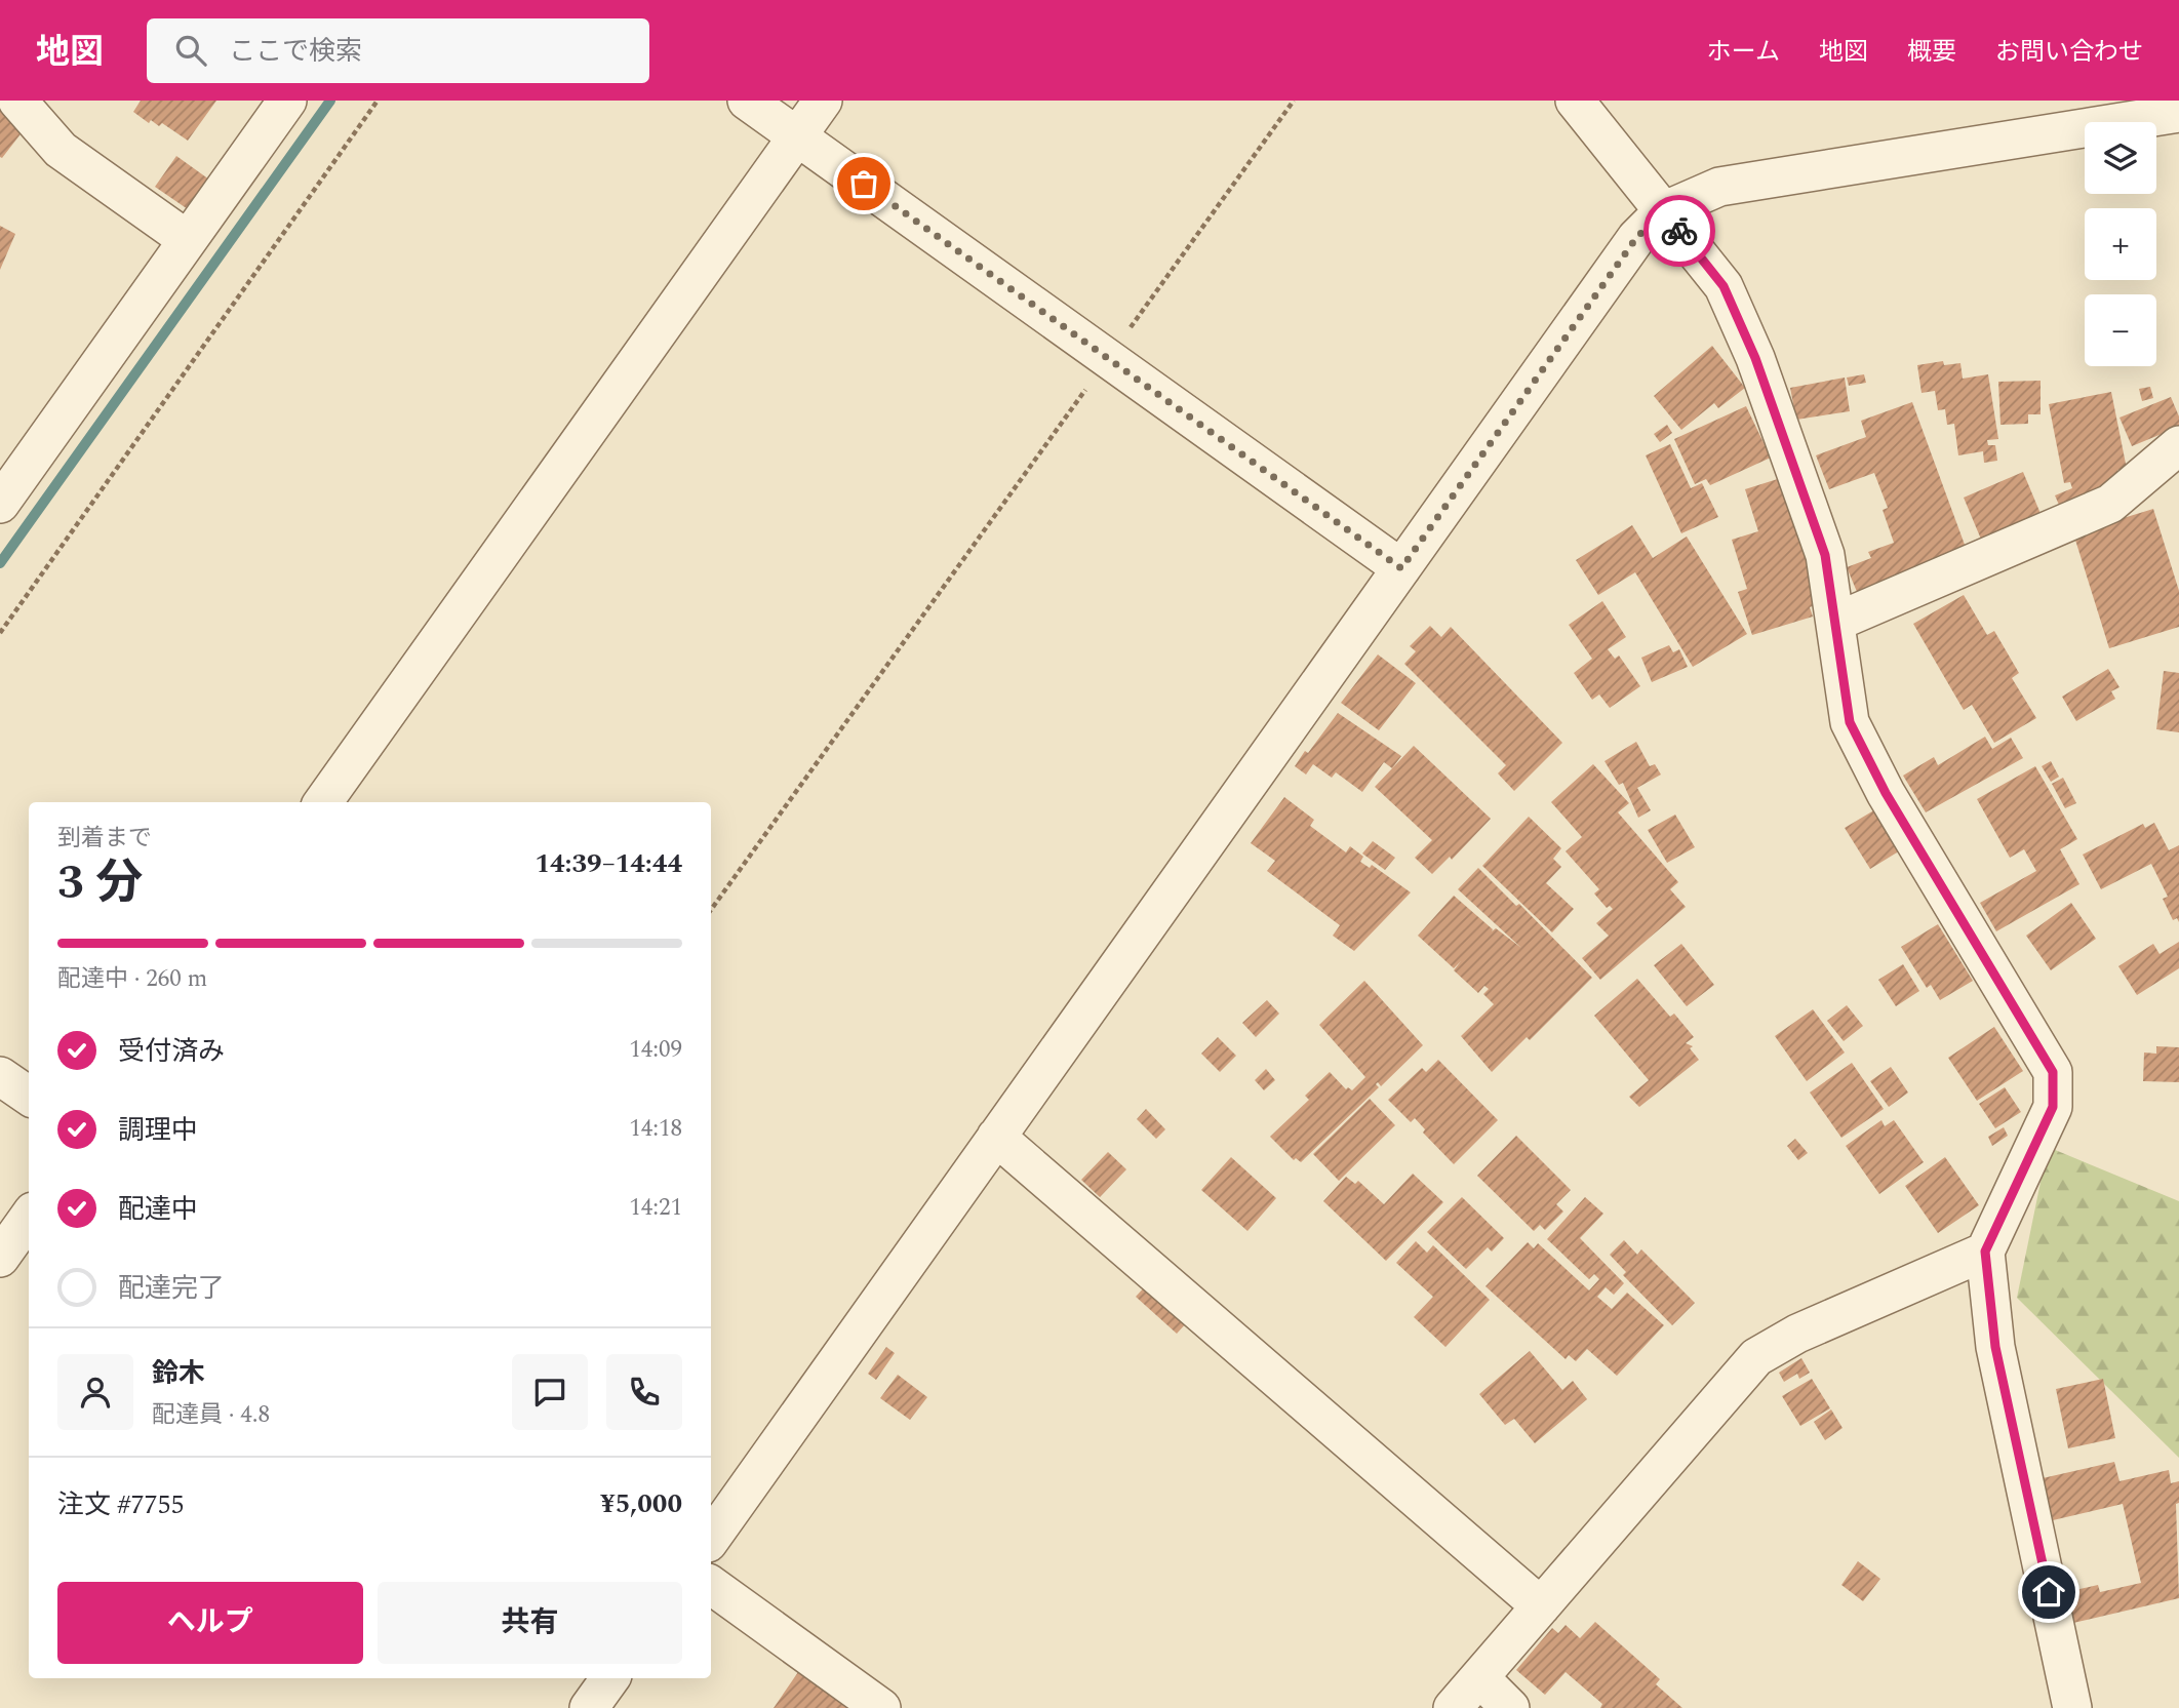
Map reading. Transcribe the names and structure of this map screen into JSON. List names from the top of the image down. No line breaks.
{"page":{"header":"地図","search":"ここで検索","nav":["ホーム","地図","概要","お問い合わせ"],"map_buttons":["+","−"],"heading":["3 分","到着まで","14:39–14:44"],"panel":["鈴木","配達員 · 4.8","注文 #7755","¥5,000"],"bar":"配達中 · 260 m","list":[["受付済み","14:09"],["調理中","14:18"],["配達中","14:21"],"配達完了"],"buttons":["ヘルプ","共有"]}}
